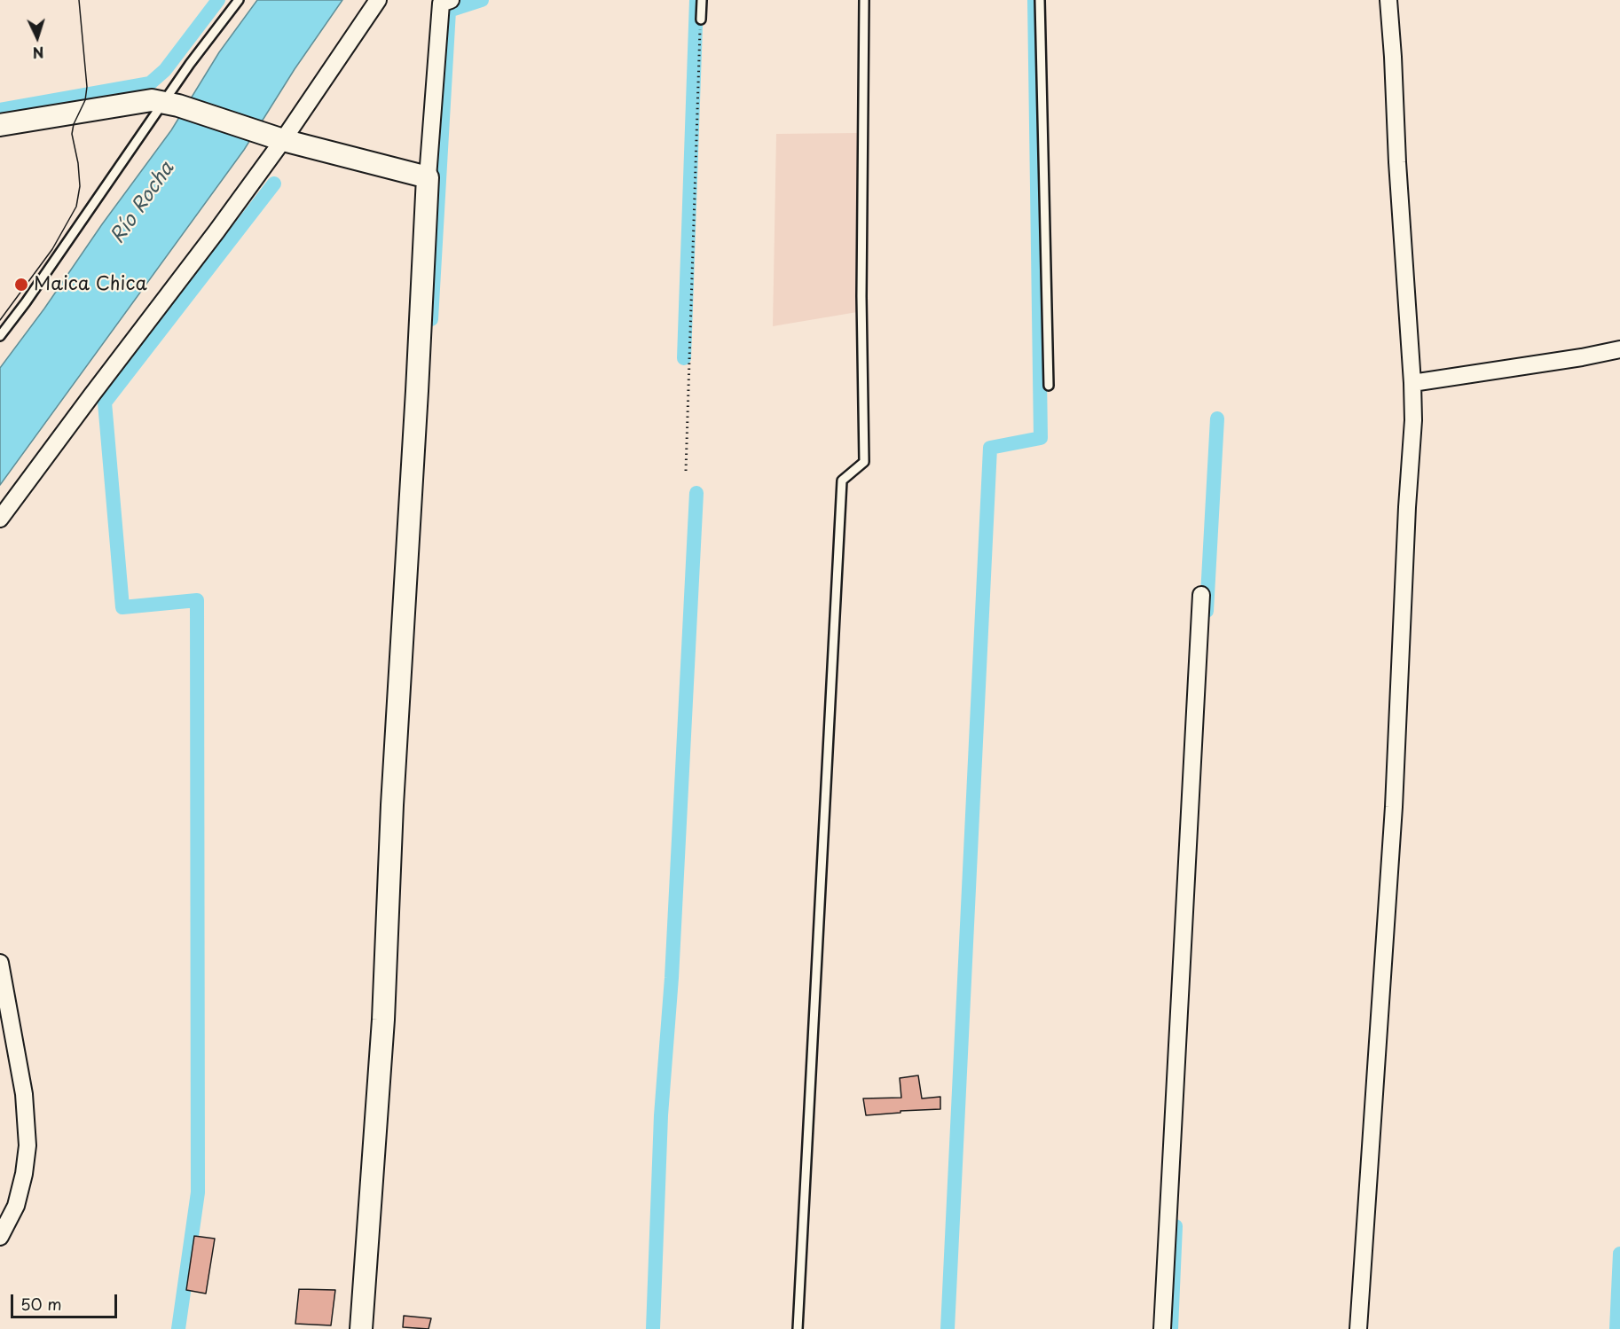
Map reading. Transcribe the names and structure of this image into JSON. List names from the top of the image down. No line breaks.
{"water":["Río Rocha"],"places":["Maica Chica"],"scale_bar":"50 m","north":"bottom"}
